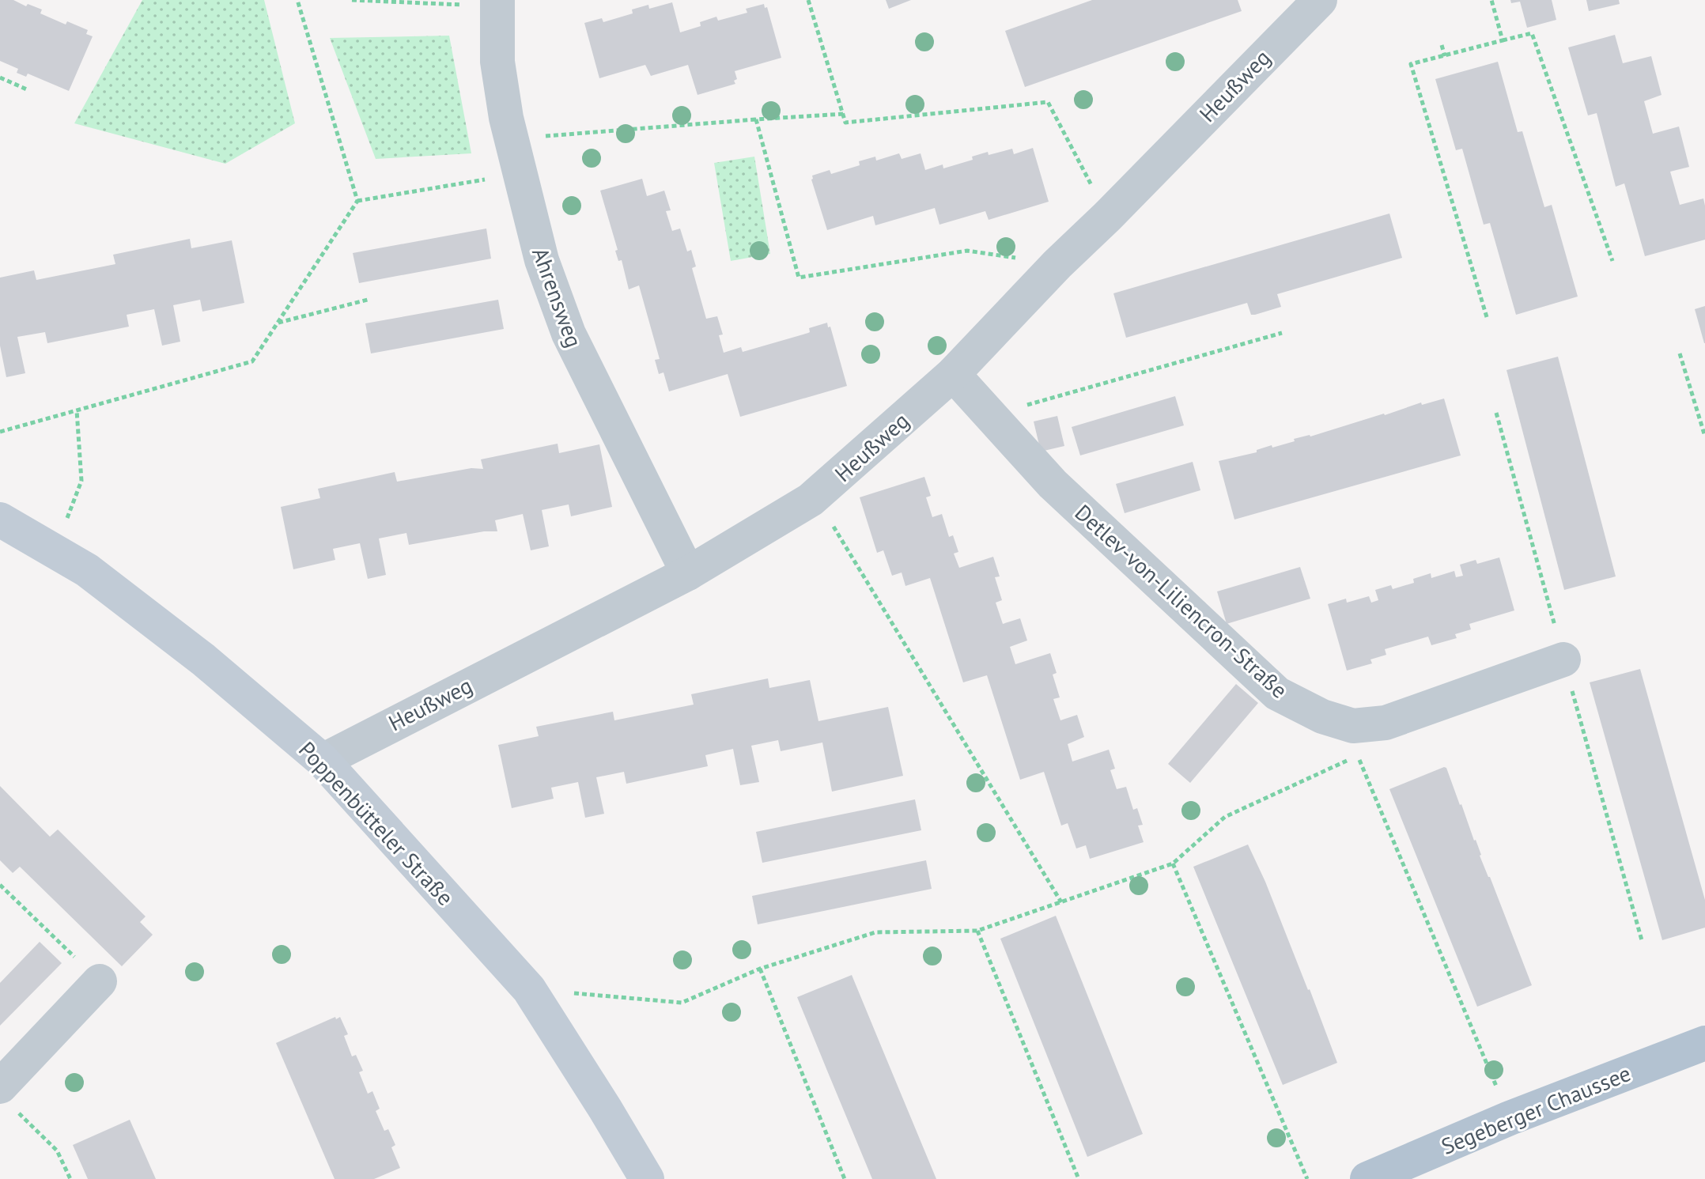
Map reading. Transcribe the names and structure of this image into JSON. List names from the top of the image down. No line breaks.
{"streets":{"main road":["Poppenbütteler Straße","Segeberger Chaussee"],"street":["Heußweg","Ahrensweg","Detlev-von-Liliencron-Straße"]},"crossings":[["Heußweg","Ahrensweg"],["Heußweg","Detlev-von-Liliencron-Straße"],["Heußweg","Poppenbütteler Straße"]]}
